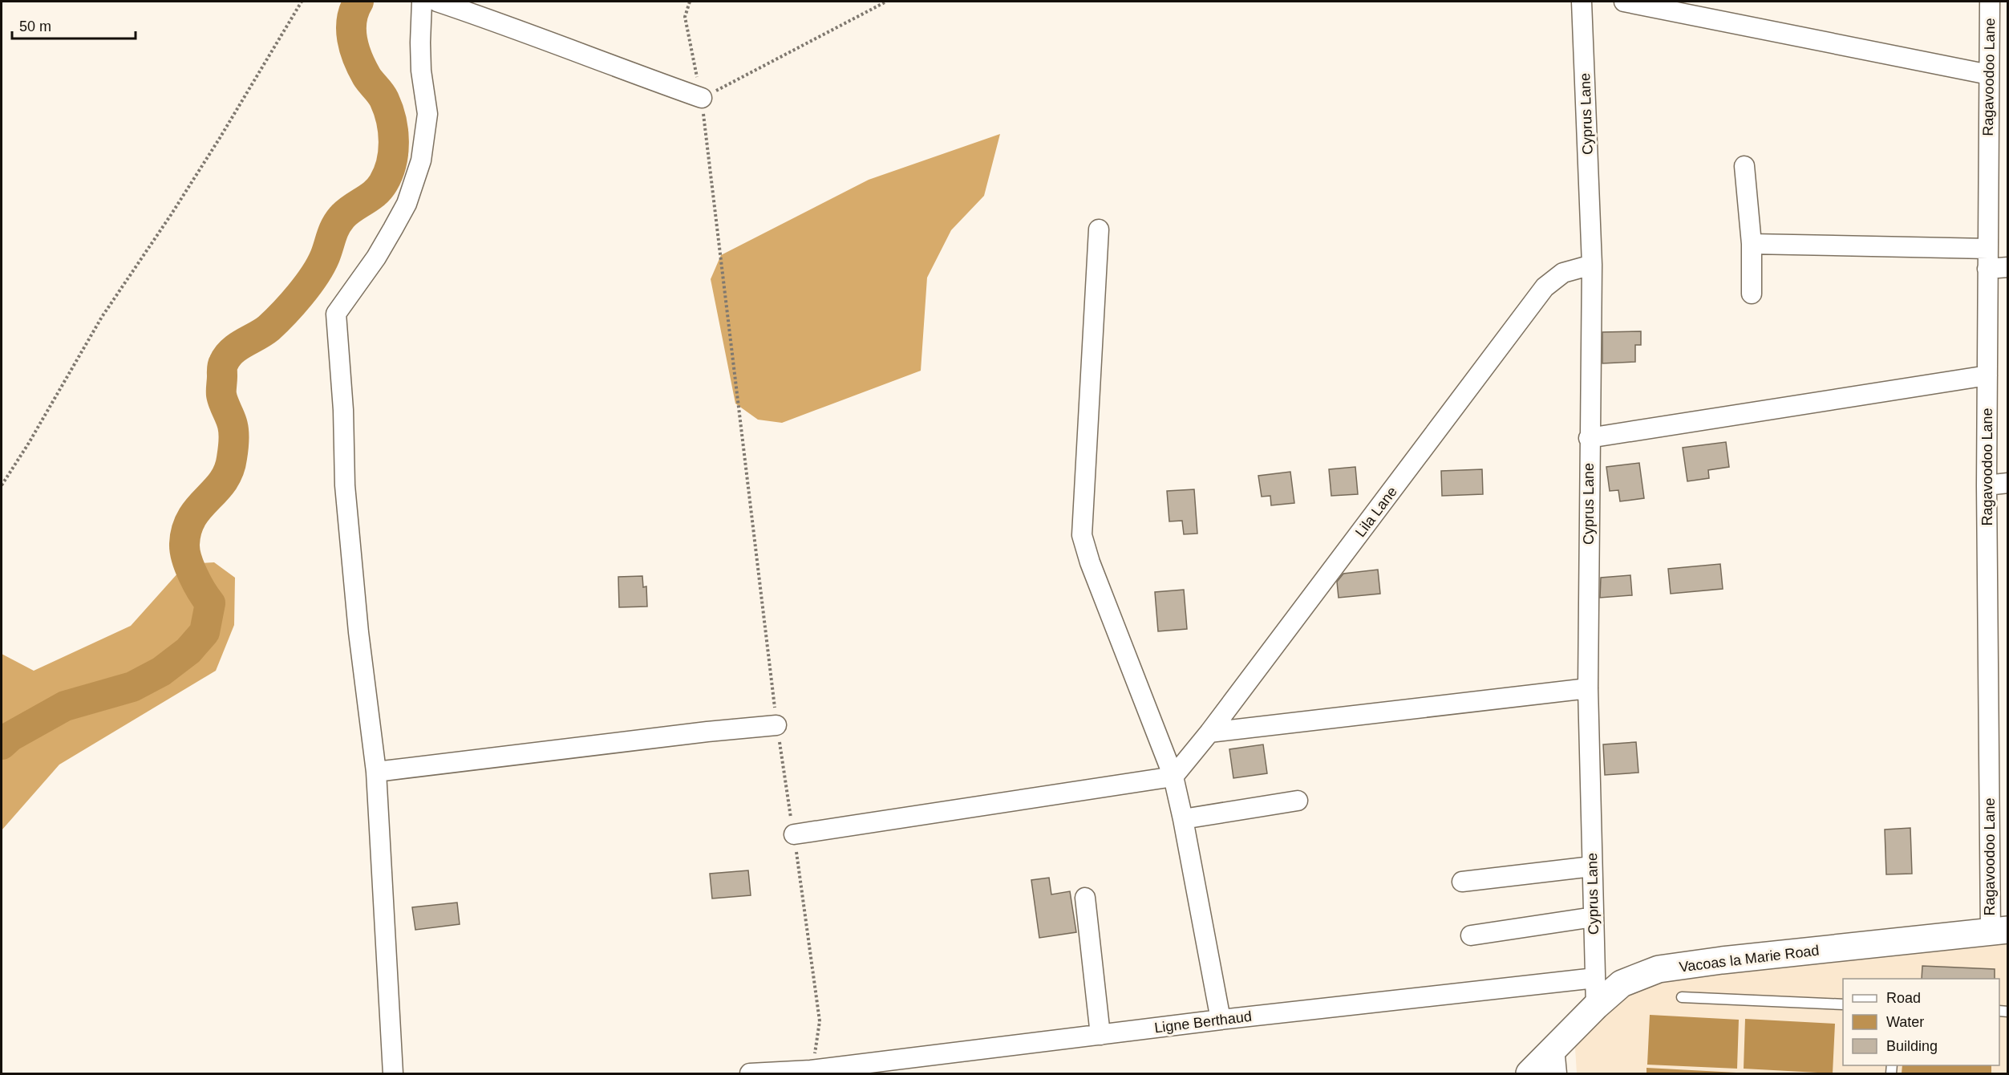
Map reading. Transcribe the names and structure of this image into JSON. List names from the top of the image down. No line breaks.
{"streets":{"main road":["Vacoas la Marie Road"],"street":["Ragavoodoo Lane","Cyprus Lane","Lila Lane","Ligne Berthaud"]},"crossings":[["Ragavoodoo Lane","Vacoas la Marie Road"],["Cyprus Lane","Lila Lane"],["Cyprus Lane","Vacoas la Marie Road"],["Cyprus Lane","Ligne Berthaud"]],"legend":["Road","Water","Building"],"scale_bar":"50 m"}
